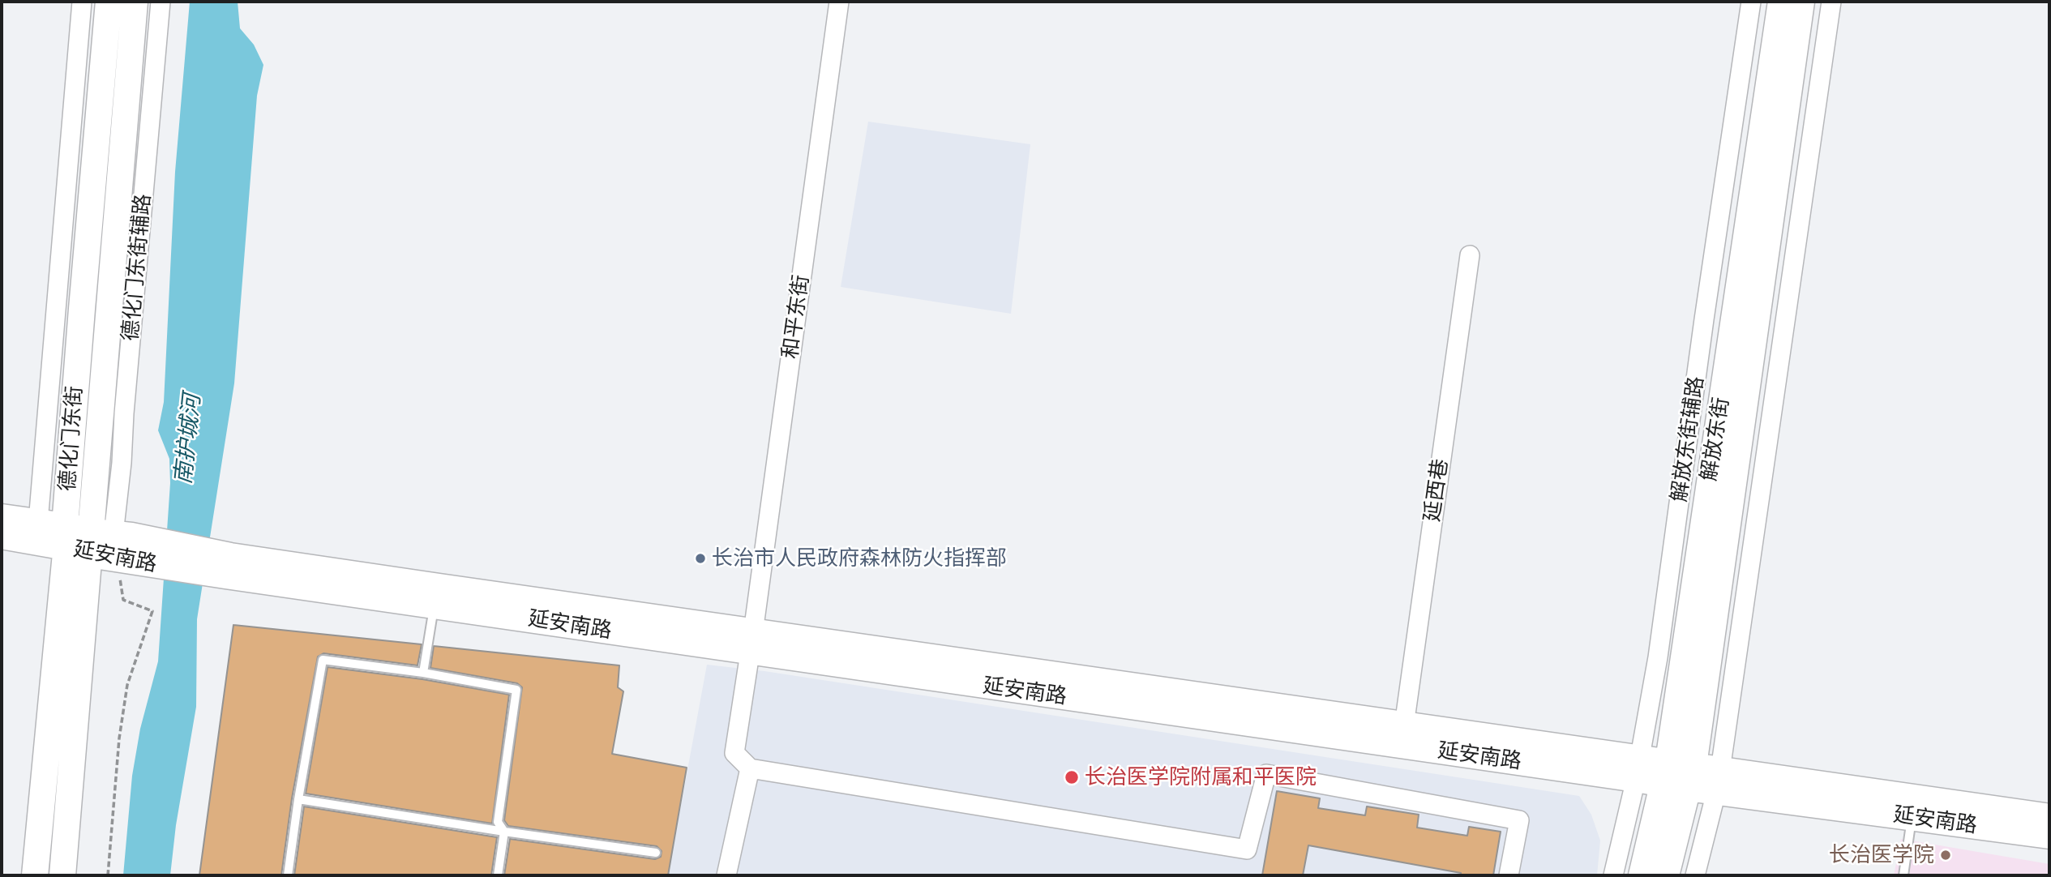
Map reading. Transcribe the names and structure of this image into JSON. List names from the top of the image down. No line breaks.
{"streets":{"main road":["德化门东街","解放东街","延安南路"],"street":["德化门东街辅路","和平东街","解放东街辅路","延西巷"]},"crossings":[["德化门东街辅路","德化门东街"],["德化门东街辅路","延安南路"],["和平东街","延安南路"],["德化门东街","延安南路"],["解放东街辅路","延安南路"],["解放东街","延安南路"],["延西巷","延安南路"]],"water":["南护城河"],"places":["长治市人民政府森林防火指挥部","长治医学院附属和平医院","长治医学院"]}
